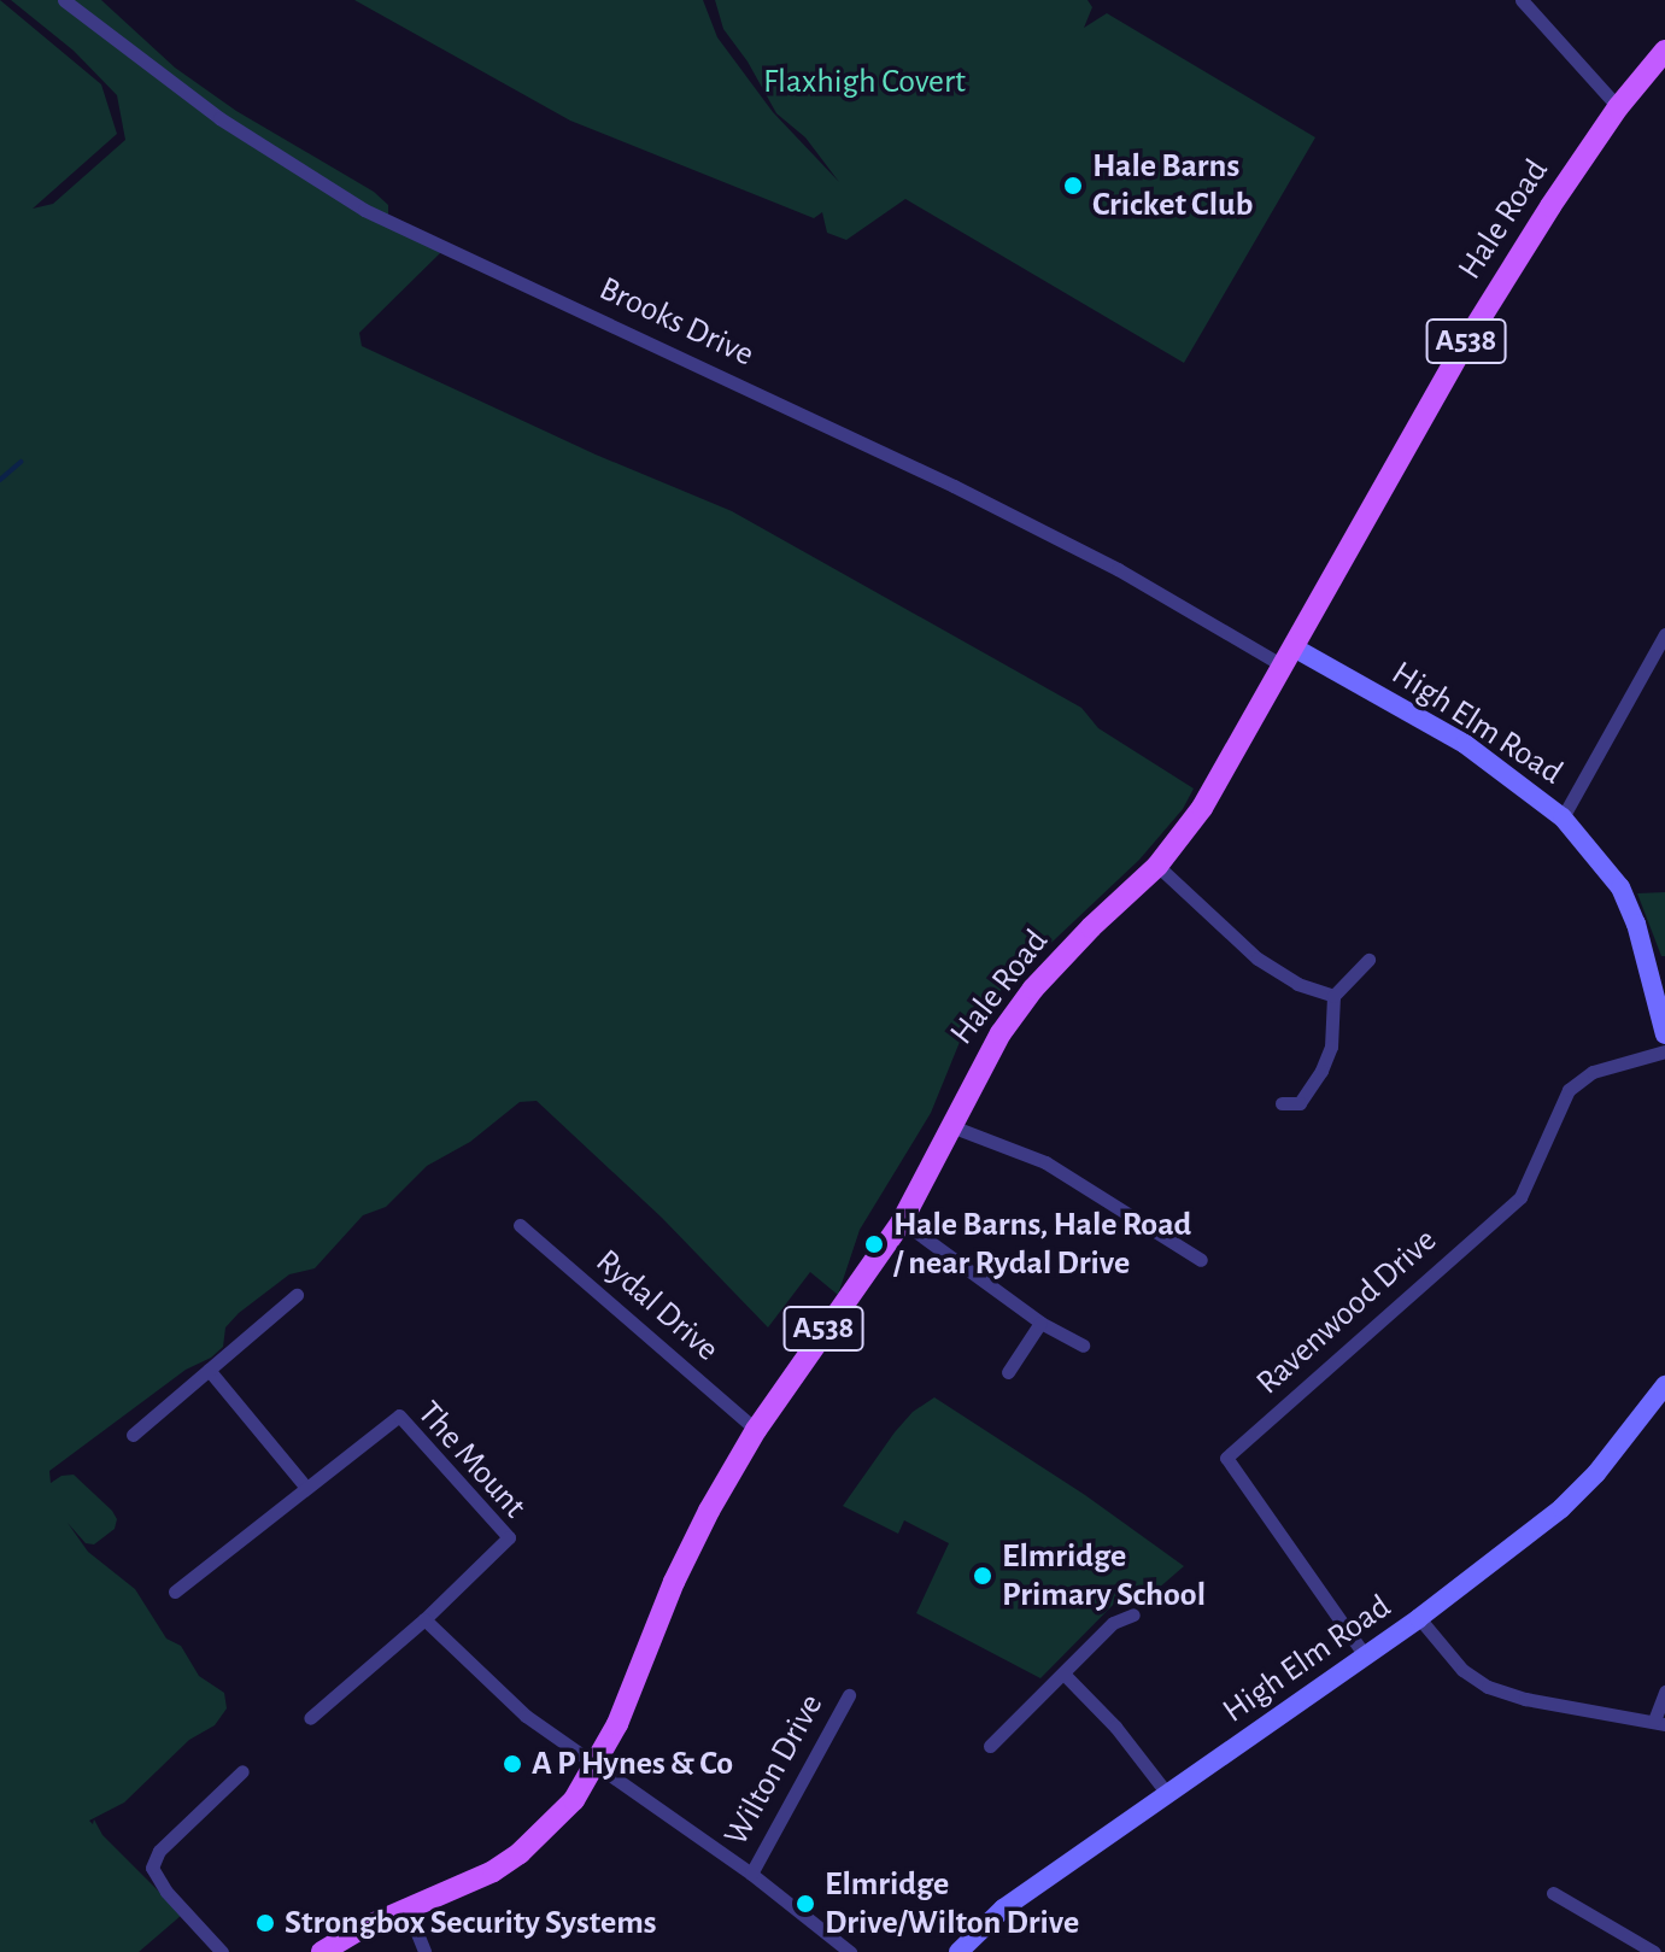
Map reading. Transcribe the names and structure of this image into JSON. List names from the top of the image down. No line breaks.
{"streets":{"main road":["Hale Road","A538"],"street":["Brooks Drive","High Elm Road","Rydal Drive","Ravenwood Drive","The Mount","Wilton Drive"]},"crossings":[["Hale Road","Brooks Drive"],["Hale Road","High Elm Road"],["Hale Road","Rydal Drive"],["Brooks Drive","High Elm Road"],["High Elm Road","Ravenwood Drive"]],"parks":["Flaxhigh Covert"],"places":["Hale Barns Cricket Club","Hale Barns, Hale Road / near Rydal Drive","Elmridge Primary School","A P Hynes & Co","Elmridge Drive/Wilton Drive","Strongbox Security Systems"]}
